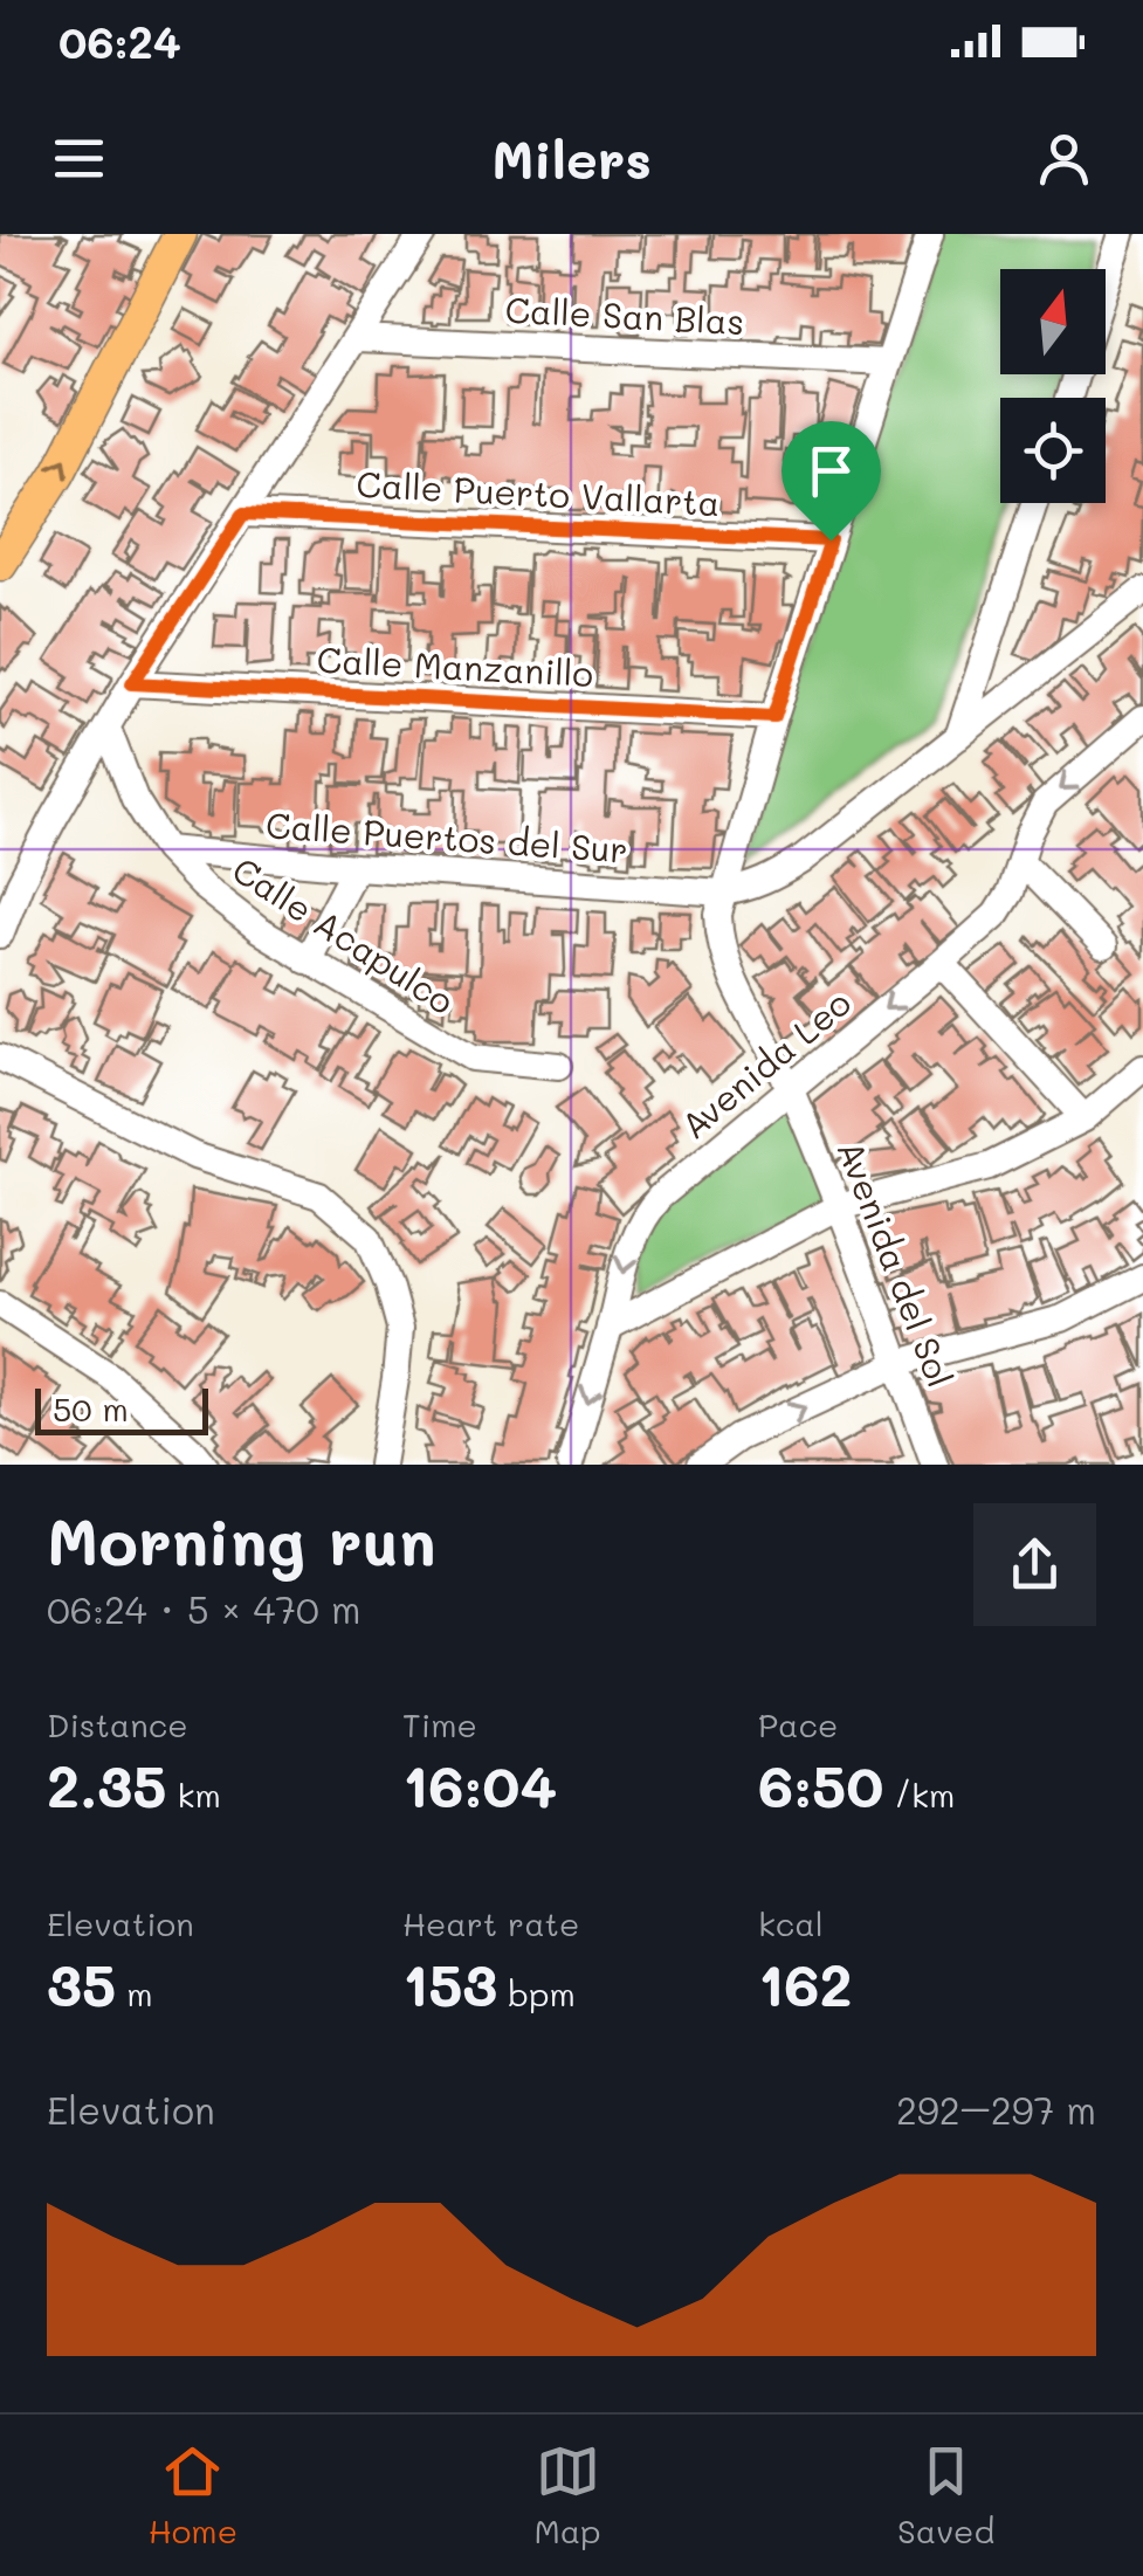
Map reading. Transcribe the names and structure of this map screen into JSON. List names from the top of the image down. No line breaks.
{"streets":{"street":["Calle San Blas","Calle Puerto Vallarta","Calle Manzanillo","Calle Puertos del Sur","Calle Acapulco","Avenida Leo","Avenida del Sol"]},"crossings":[["Calle San Blas","Avenida del Sol"],["Calle Puerto Vallarta","Avenida del Sol"],["Calle Manzanillo","Avenida del Sol"],["Calle Puertos del Sur","Calle Acapulco"],["Calle Puertos del Sur","Avenida del Sol"],["Avenida Leo","Avenida del Sol"]],"scale_bar":"50 m","north":"top","page":{"status":"06:24","header":"Milers","scale":"50 m","heading":["Morning run","06:24 · 5 × 470 m"],"stats":[["Distance","2.35 km"],["Time","16:04"],["Pace","6:50 /km"],["Elevation","35 m"],["Heart rate","153 bpm"],["kcal","162"]],"chart":["Elevation","292–297 m"],"tabs":["Home","Map","Saved"]}}
